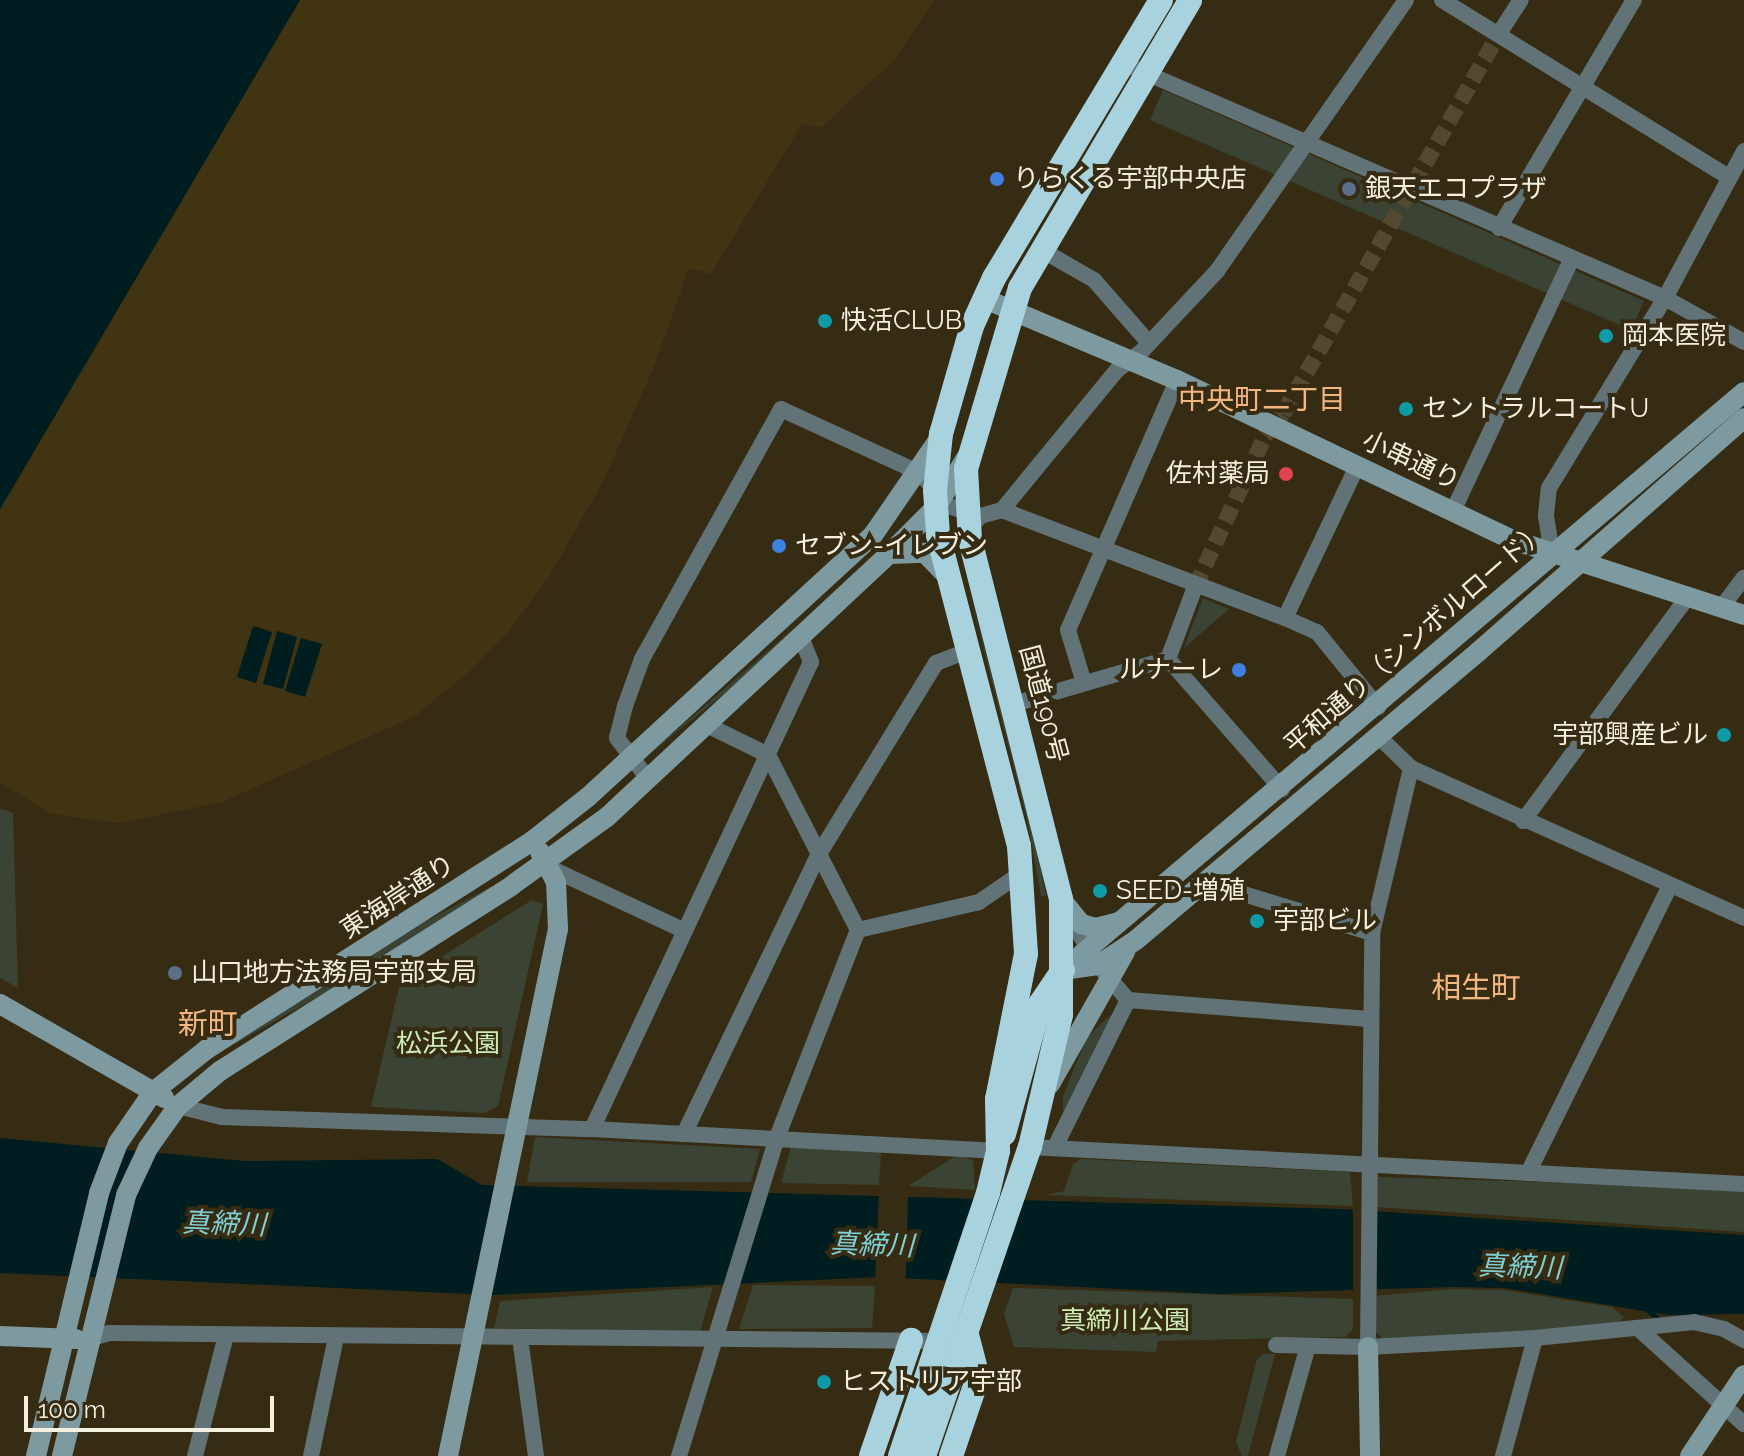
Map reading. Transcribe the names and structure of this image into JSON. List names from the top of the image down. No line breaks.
{"streets":{"highway":["国道190号"],"street":["小串通り","平和通り（シンボルロード）","東海岸通り"]},"crossings":[["小串通り","平和通り（シンボルロード）"],["小串通り","国道190号"],["国道190号","東海岸通り"]],"districts":["中央町二丁目","相生町","新町"],"water":["真締川"],"parks":["松浜公園","真締川公園"],"places":["りらくる宇部中央店","銀天エコプラザ","快活CLUB","岡本医院","セントラルコートU","佐村薬局","セブン-イレブン","ルナーレ","宇部興産ビル","SEED-増殖","宇部ビル","山口地方法務局宇部支局","ヒストリア宇部"],"scale_bar":"100 m"}
